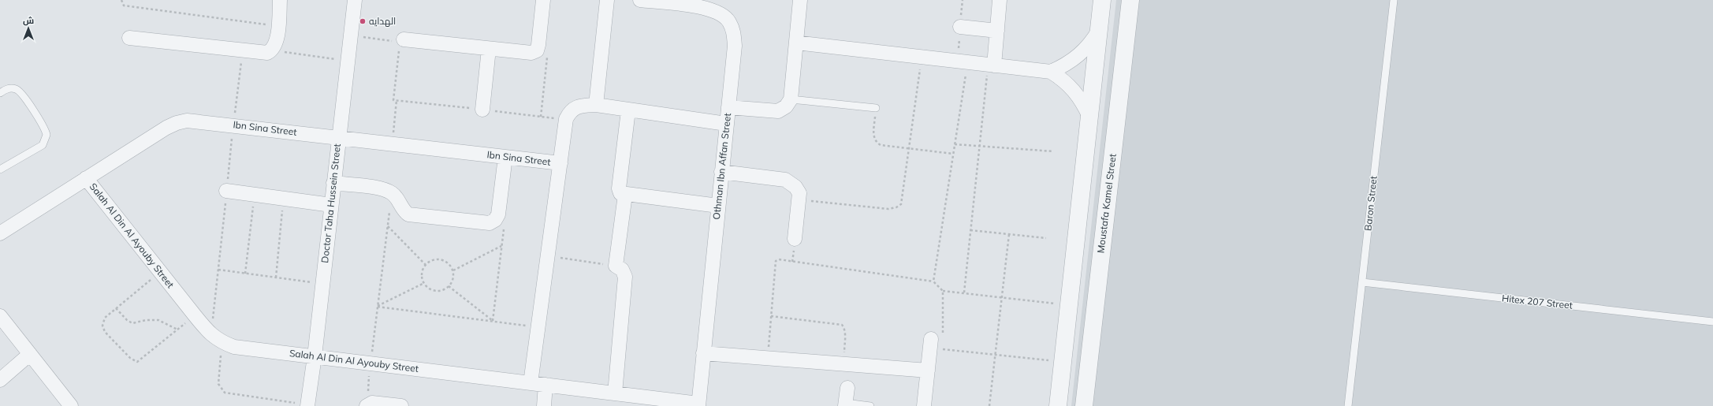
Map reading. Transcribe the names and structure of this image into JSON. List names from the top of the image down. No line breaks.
{"streets":{"street":["Ibn Sina Street","Othman Ibn Affan Street","Doctor Taha Hussein Street","Moustafa Kamel Street","Salah Al Din Al Ayouby Street"],"lane":["Baron Street","Hitex 207 Street"]},"crossings":[["Ibn Sina Street","Doctor Taha Hussein Street"],["Ibn Sina Street","Salah Al Din Al Ayouby Street"],["Othman Ibn Affan Street","Salah Al Din Al Ayouby Street"],["Doctor Taha Hussein Street","Salah Al Din Al Ayouby Street"],["Baron Street","Hitex 207 Street"]],"places":["الهدايه"],"north":"top"}
